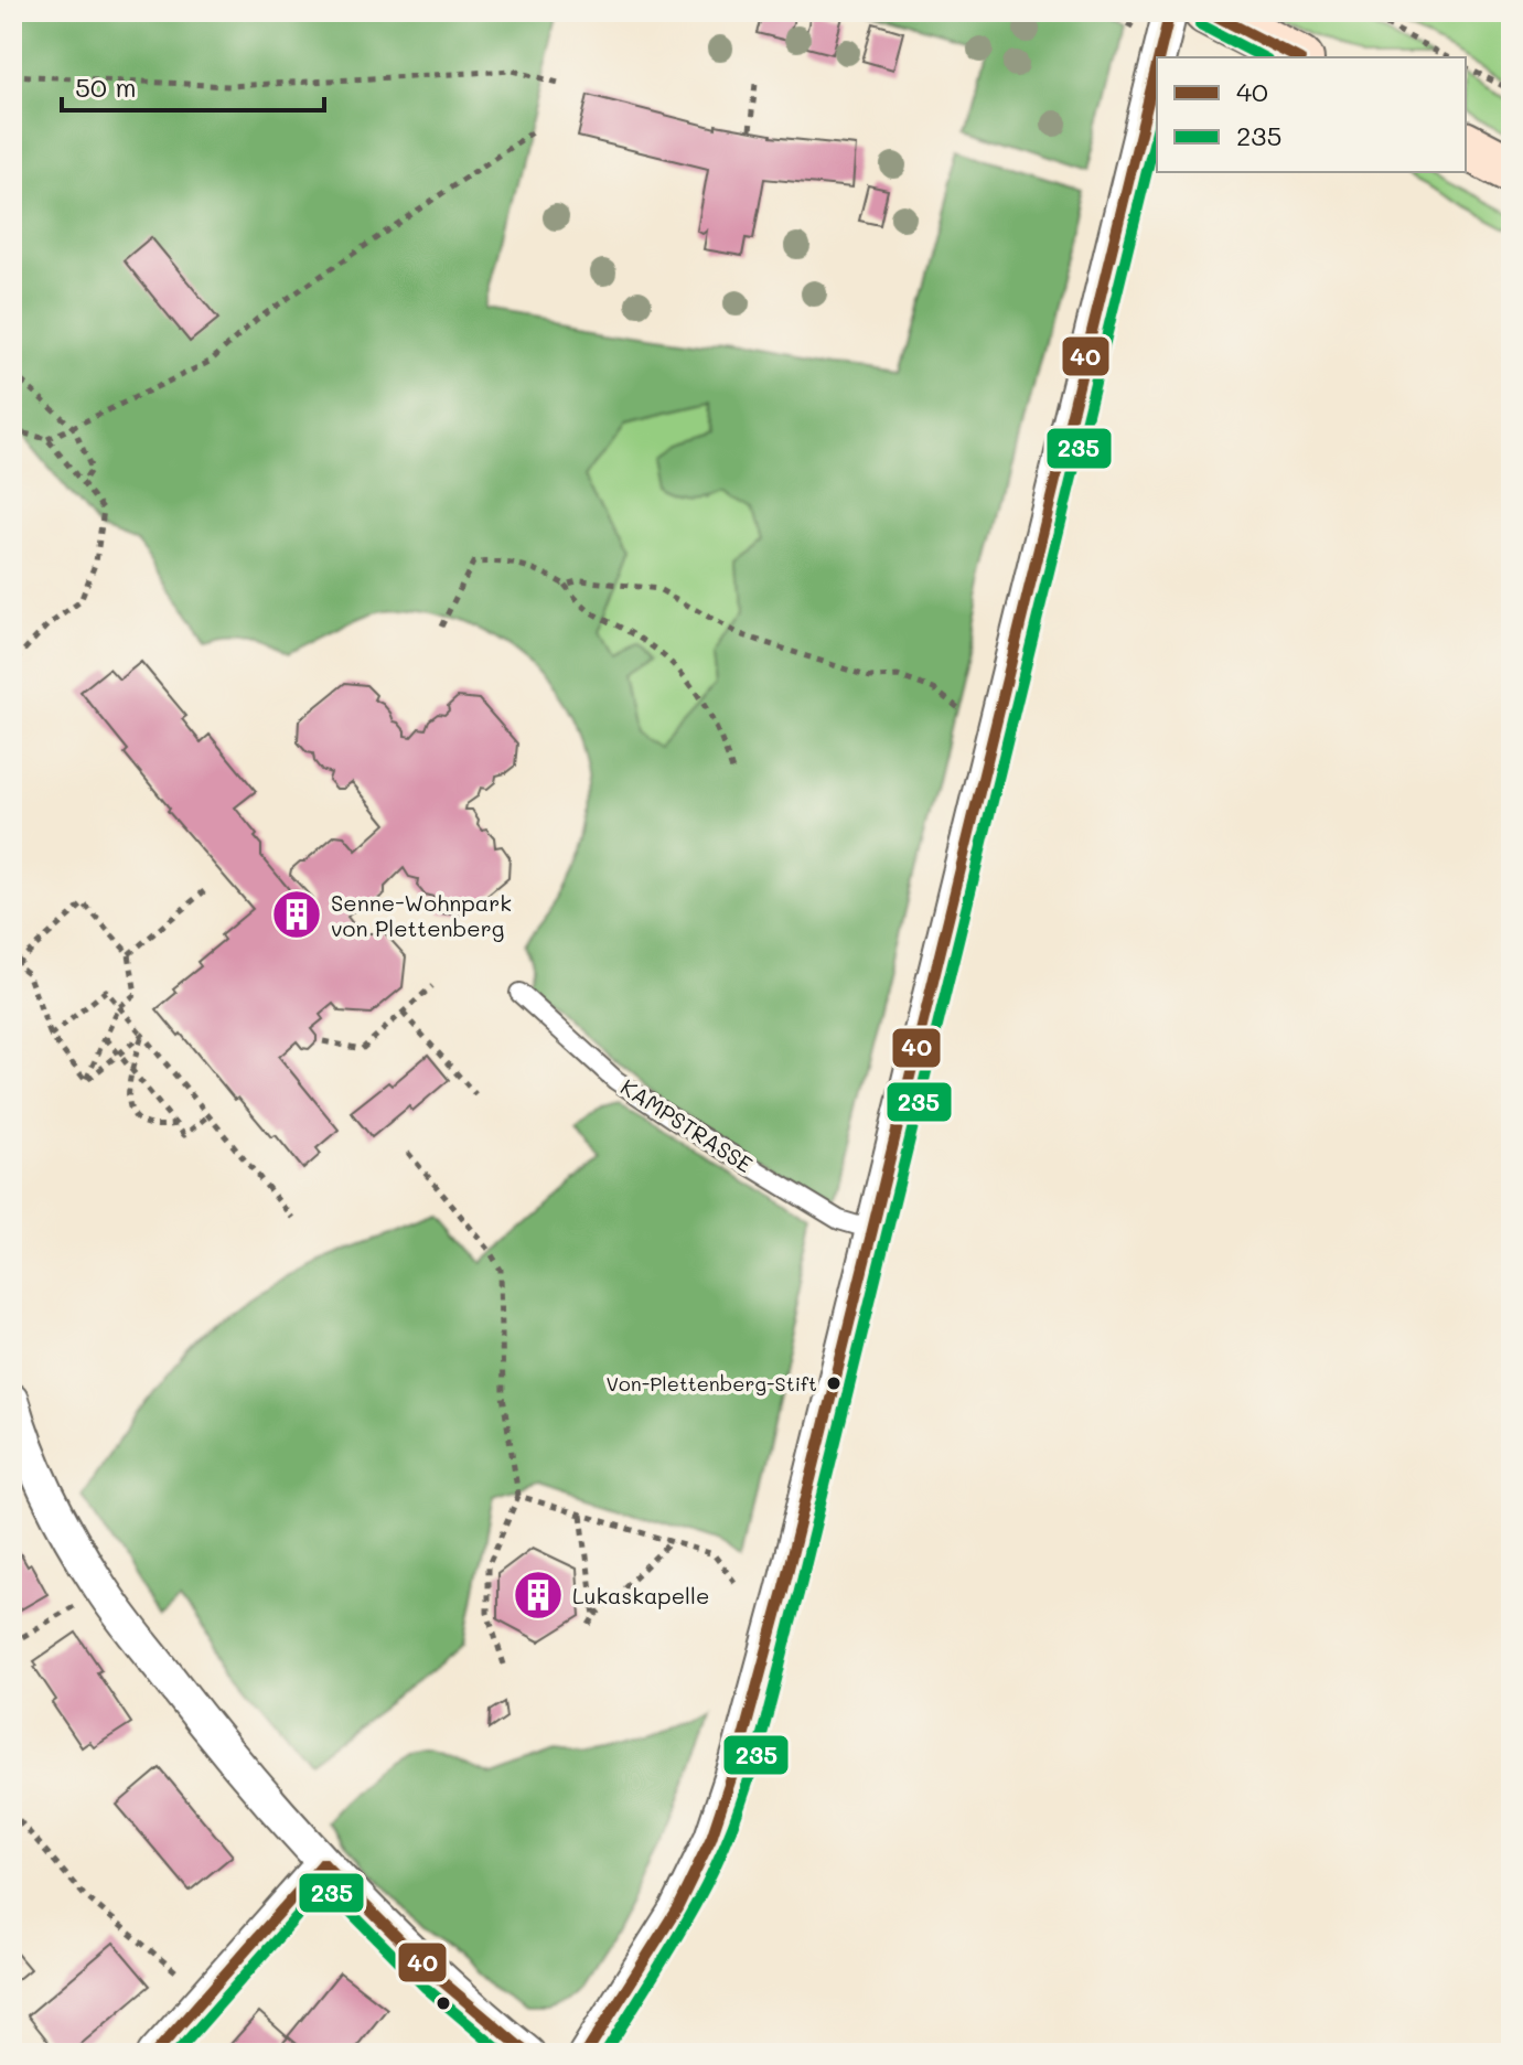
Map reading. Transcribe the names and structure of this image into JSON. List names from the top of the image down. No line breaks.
{"streets":{"lane":["KAMPSTRASSE"]},"places":{"building":["Senne-Wohnpark von Plettenberg","Lukaskapelle"],"other":["Von-Plettenberg-Stift"]},"lines":["transit line 40","transit line 235"],"legend":["40","235"],"scale_bar":"50 m"}
